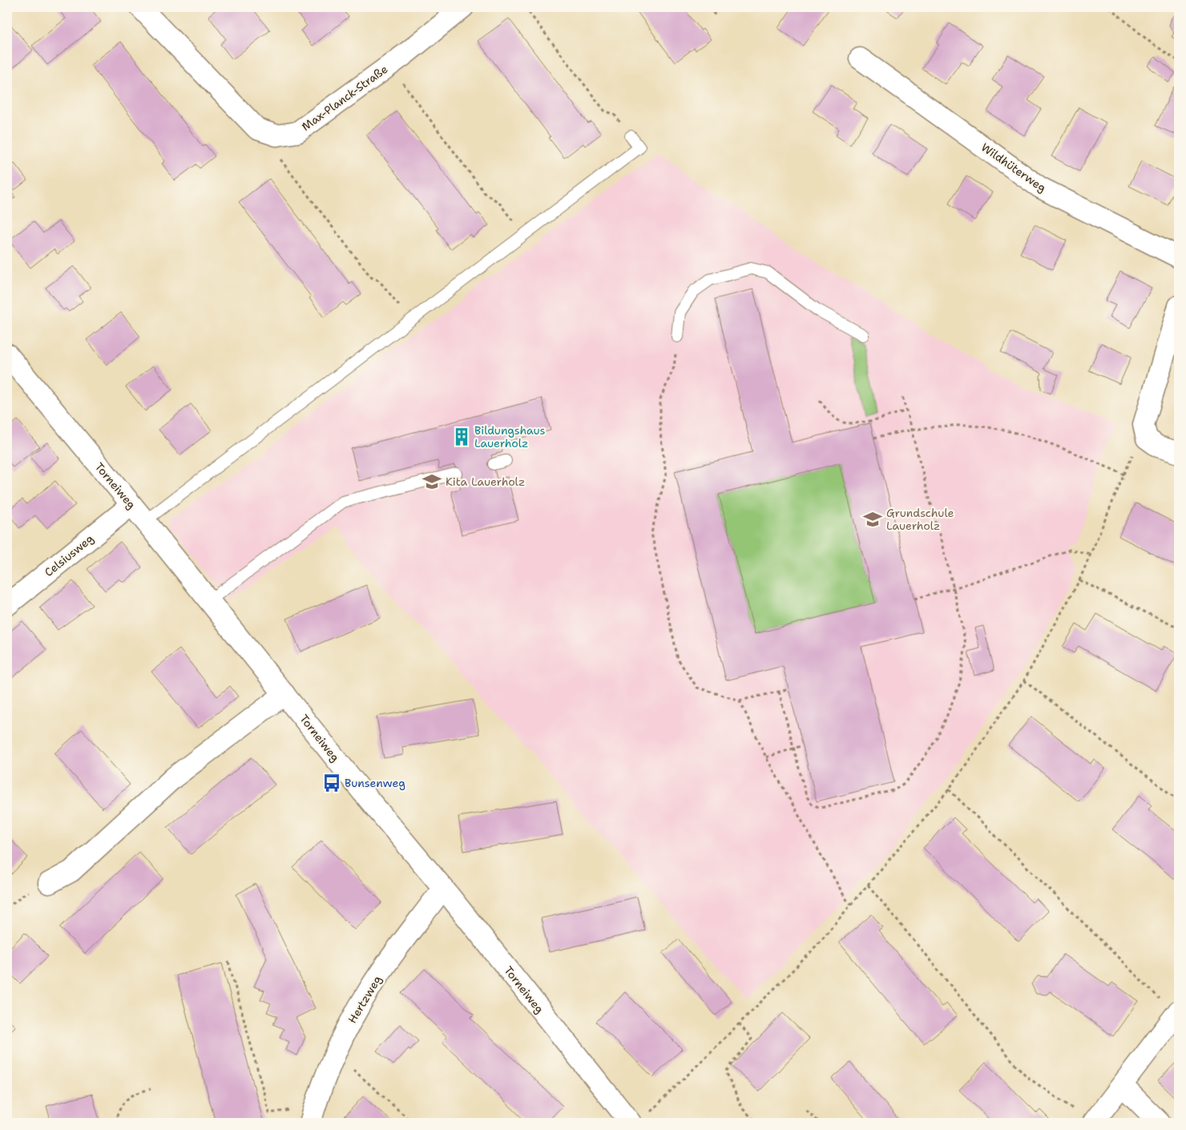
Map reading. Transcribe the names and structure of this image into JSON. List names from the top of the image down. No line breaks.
{"streets":{"street":["Max-Planck-Straße","Wildhüterweg","Torneiweg","Celsiusweg","Hertzweg"]},"crossings":[["Torneiweg","Celsiusweg"],["Torneiweg","Hertzweg"]],"places":{"building":["Bildungshaus Lauerholz"],"school or university":["Kita Lauerholz","Grundschule Lauerholz"],"bus stop":["Bunsenweg"]}}
